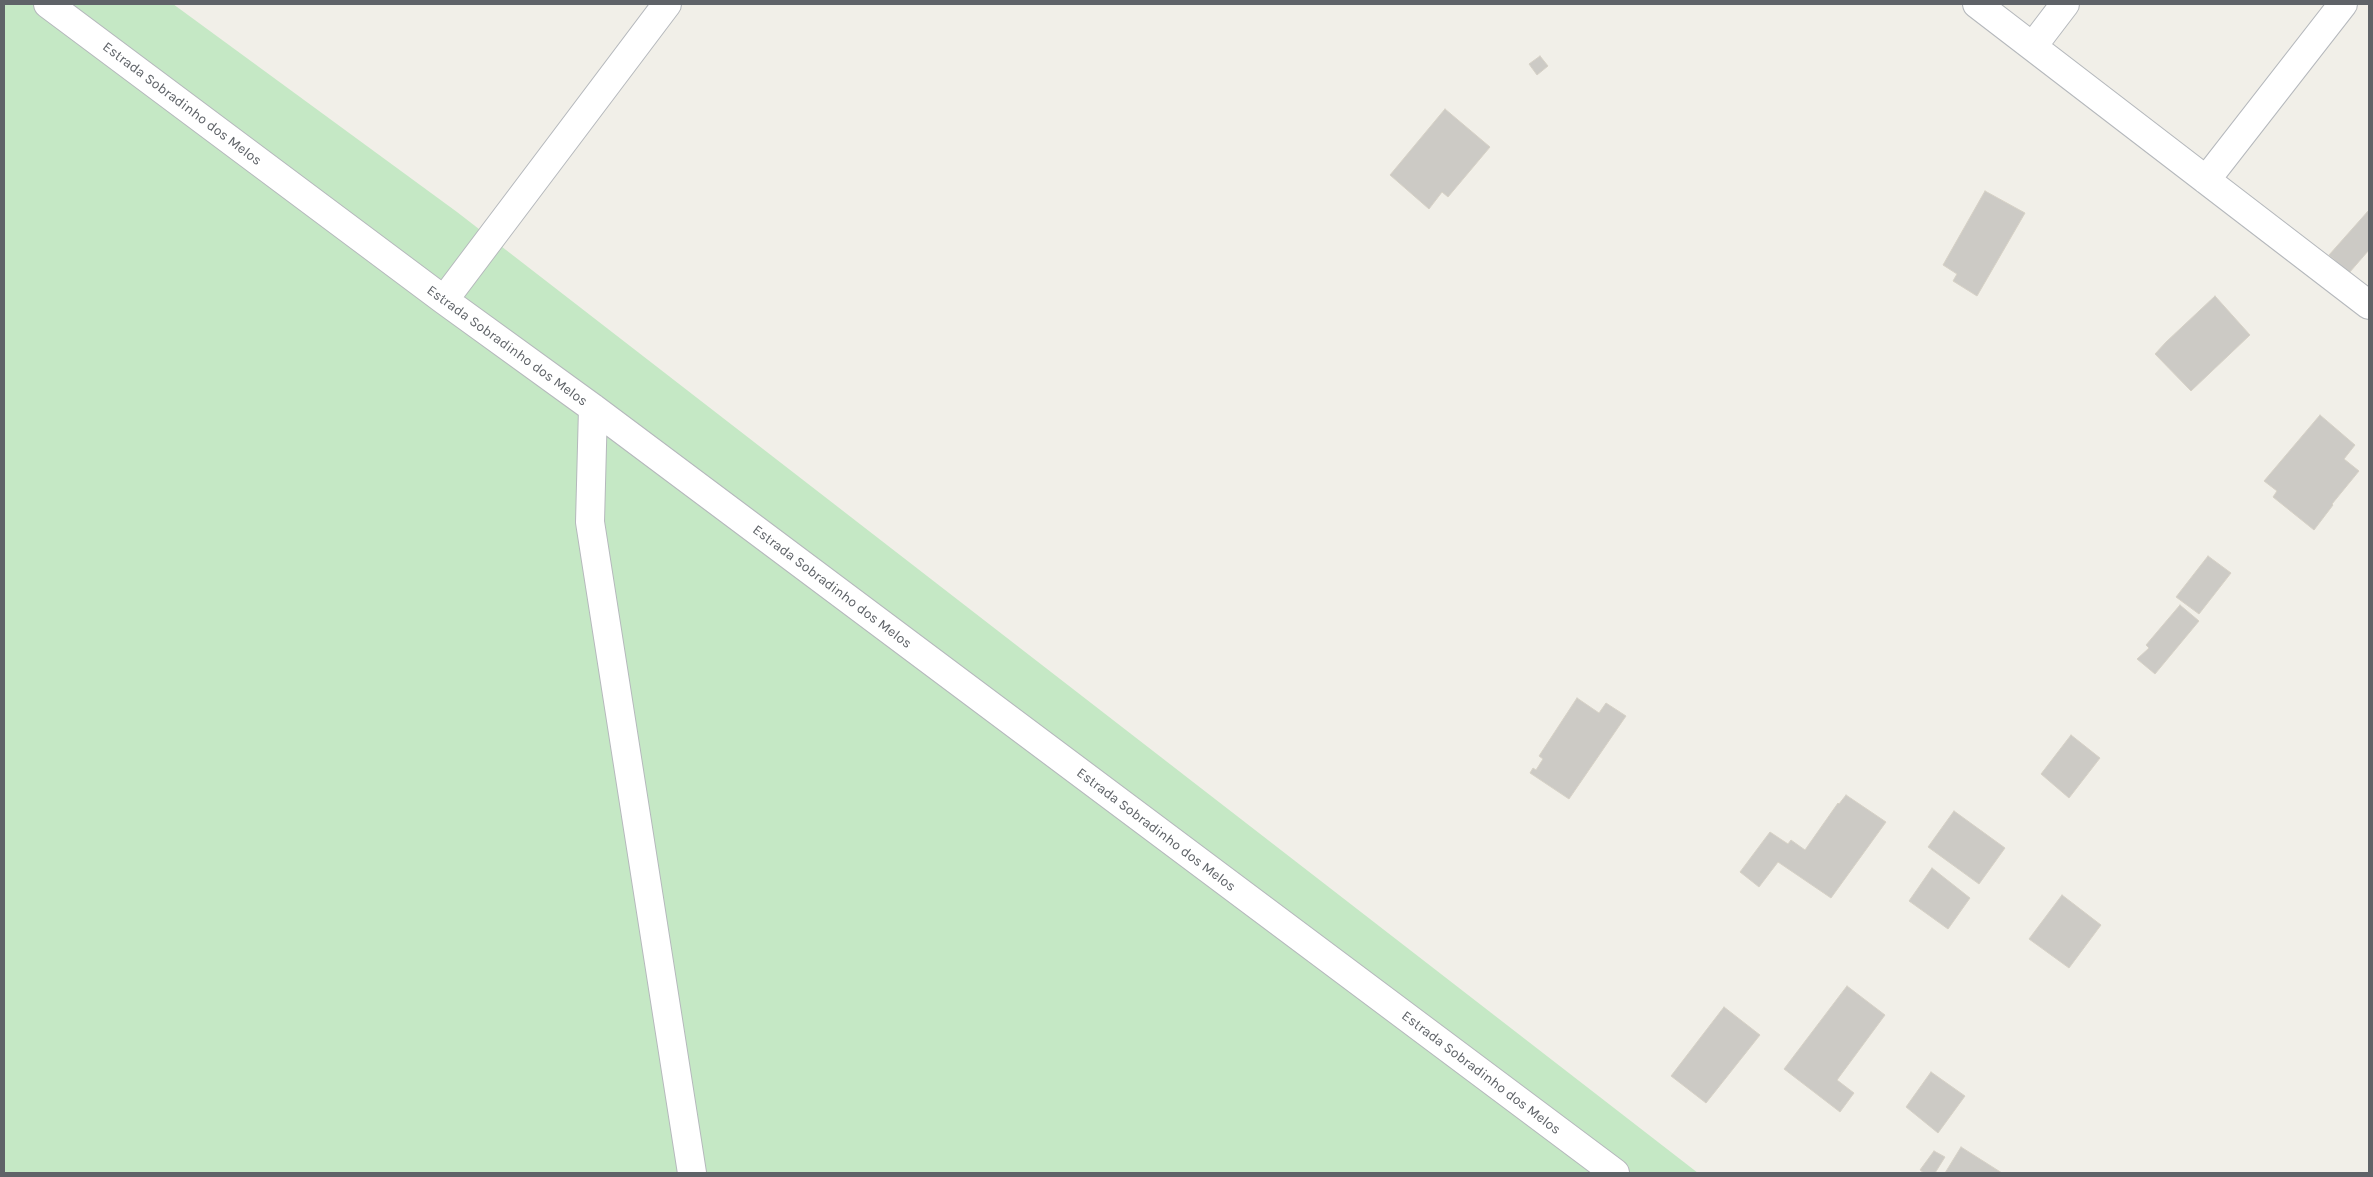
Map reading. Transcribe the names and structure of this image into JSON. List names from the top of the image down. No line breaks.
{"streets":{"street":["Estrada Sobradinho dos Melos"]}}
